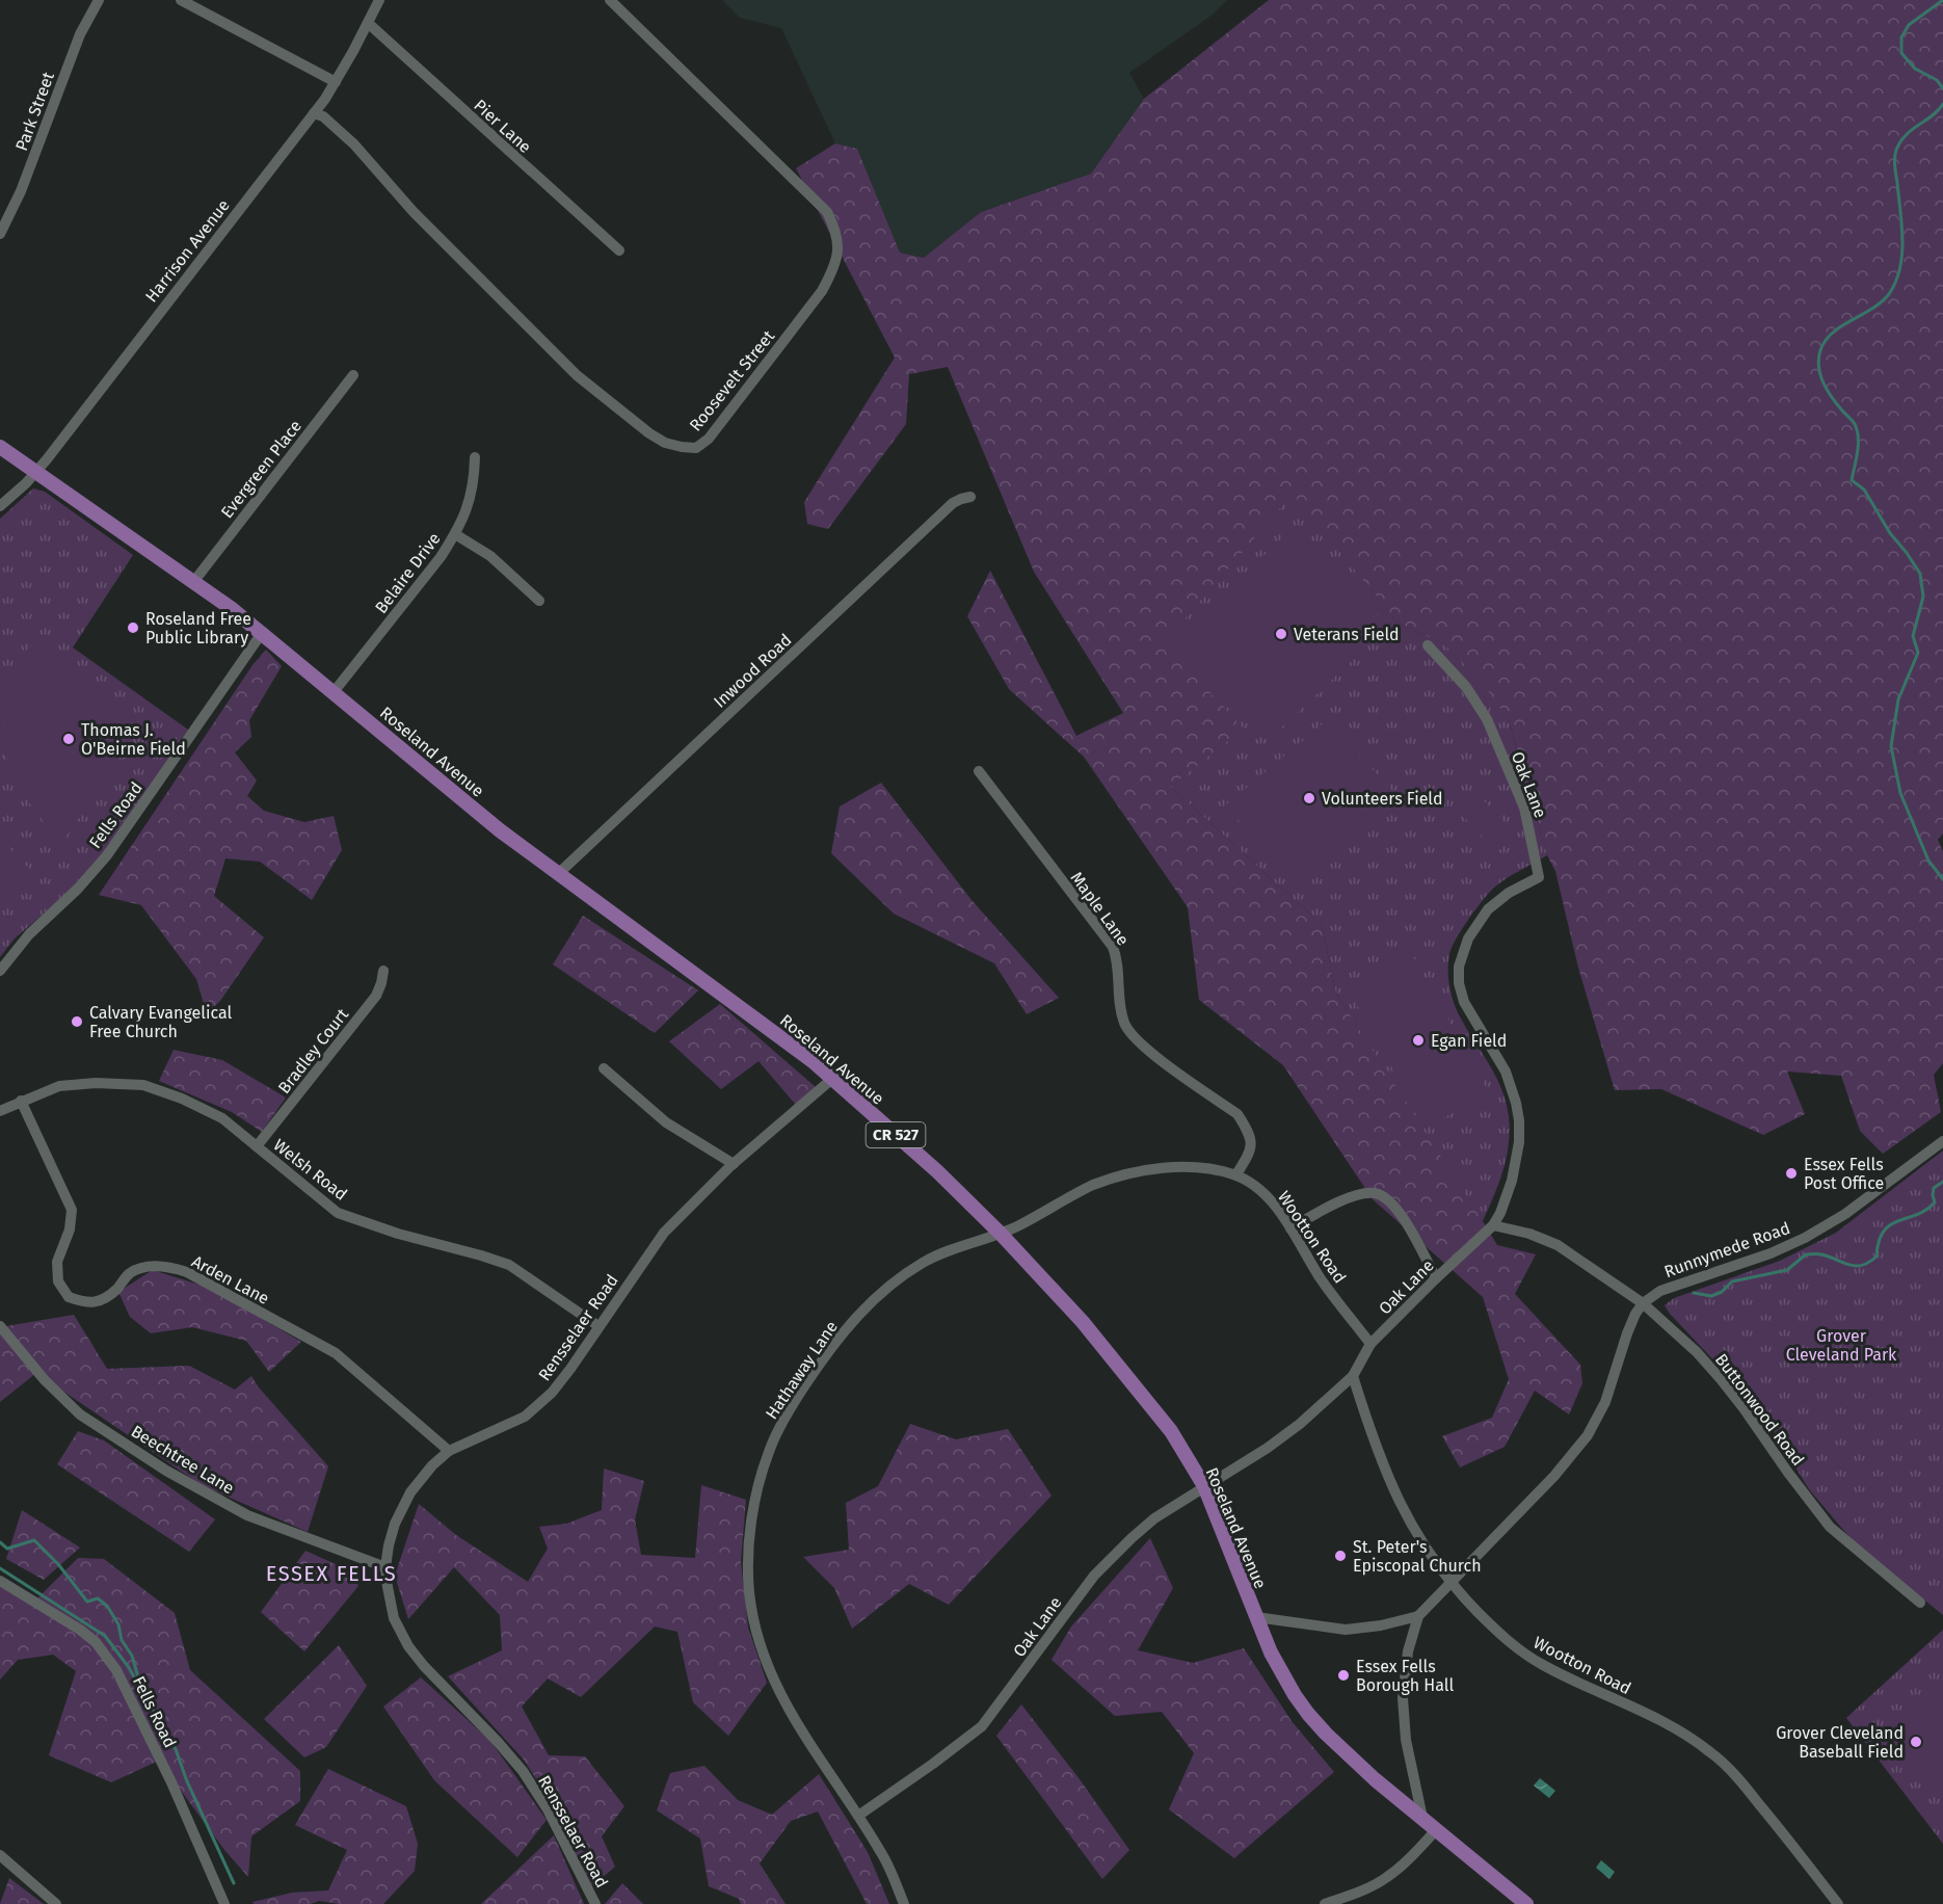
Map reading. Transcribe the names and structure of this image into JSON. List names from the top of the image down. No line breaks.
{"streets":{"main road":["Roseland Avenue","CR 527"],"street":["Park Street","Pier Lane","Harrison Avenue","Roosevelt Street","Evergreen Place","Belaire Drive","Inwood Road","Oak Lane","Fells Road","Maple Lane","Bradley Court","Welsh Road","Wootton Road","Runnymede Road","Arden Lane","Rensselaer Road","Hathaway Lane","Buttonwood Road","Beechtree Lane"]},"crossings":[["Pier Lane","Harrison Avenue"],["Harrison Avenue","Roosevelt Street"],["Harrison Avenue","Roseland Avenue"],["Evergreen Place","Roseland Avenue"],["Belaire Drive","Roseland Avenue"],["Inwood Road","Roseland Avenue"],["Roseland Avenue","Oak Lane"],["Roseland Avenue","Fells Road"],["Roseland Avenue","Wootton Road"],["Roseland Avenue","Rensselaer Road"],["Roseland Avenue","Hathaway Lane"],["Oak Lane","Wootton Road"],["Oak Lane","Hathaway Lane"],["Oak Lane","Buttonwood Road"],["Maple Lane","Wootton Road"],["Bradley Court","Welsh Road"],["Welsh Road","Arden Lane"],["Welsh Road","Rensselaer Road"],["Wootton Road","Hathaway Lane"],["Runnymede Road","Buttonwood Road"],["Arden Lane","Rensselaer Road"],["Rensselaer Road","Beechtree Lane"]],"districts":["ESSEX FELLS"],"parks":["Grover Cleveland Park"],"places":["Roseland Free Public Library","Veterans Field","Thomas J. O'Beirne Field","Volunteers Field","Calvary Evangelical Free Church","Egan Field","Essex Fells Post Office","St. Peter's Episcopal Church","Essex Fells Borough Hall","Grover Cleveland Baseball Field"]}
